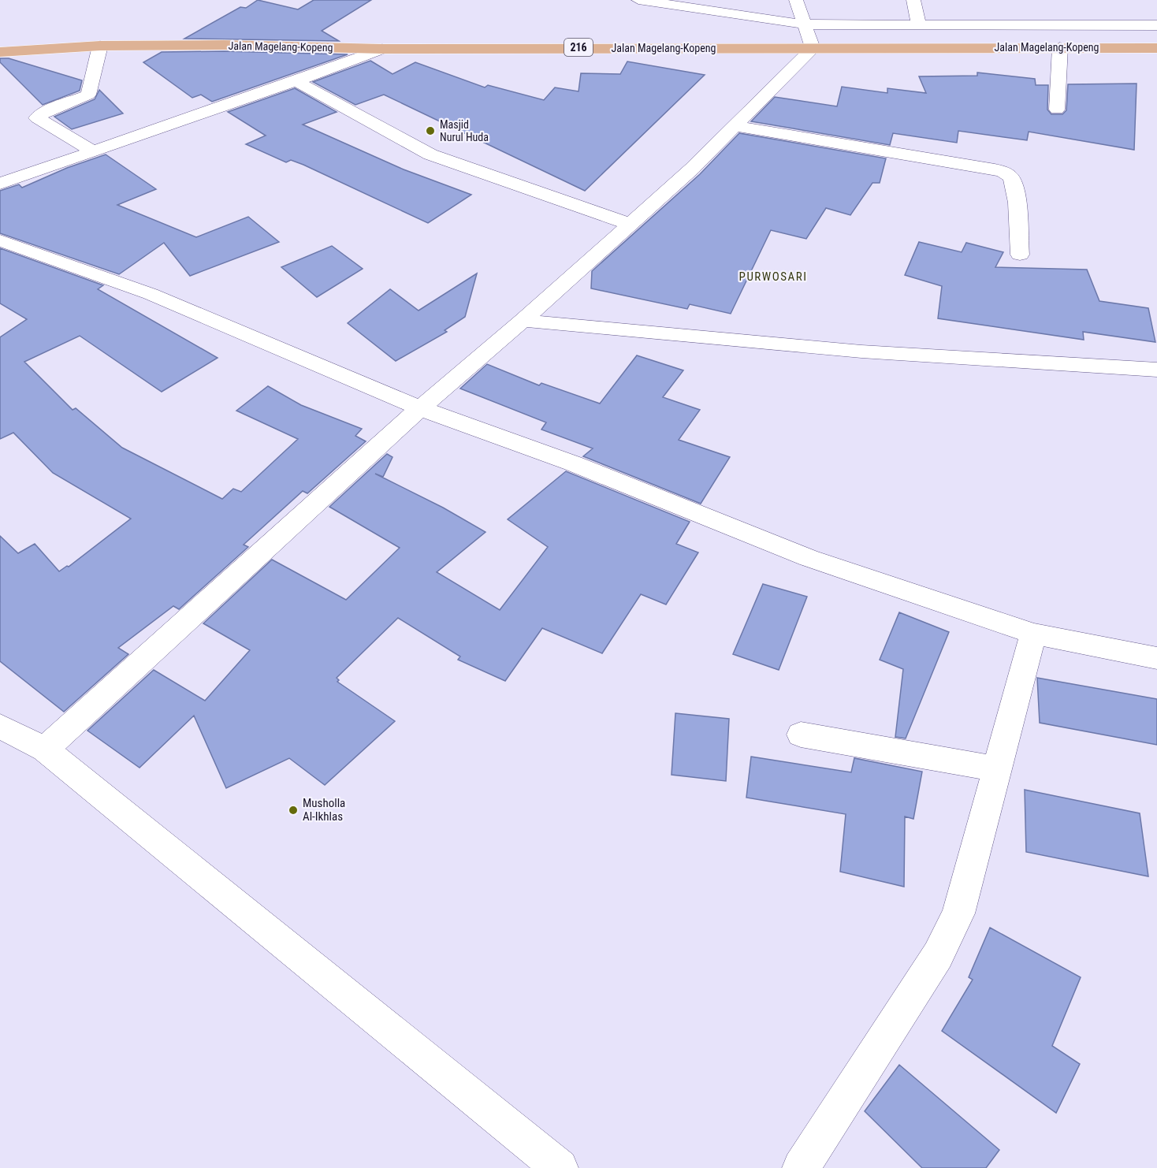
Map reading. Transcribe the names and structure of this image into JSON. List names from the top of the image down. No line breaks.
{"streets":{"main road":["Jalan Magelang-Kopeng","216"]},"districts":["PURWOSARI"],"places":["Masjid Nurul Huda","Musholla Al-Ikhlas"]}
